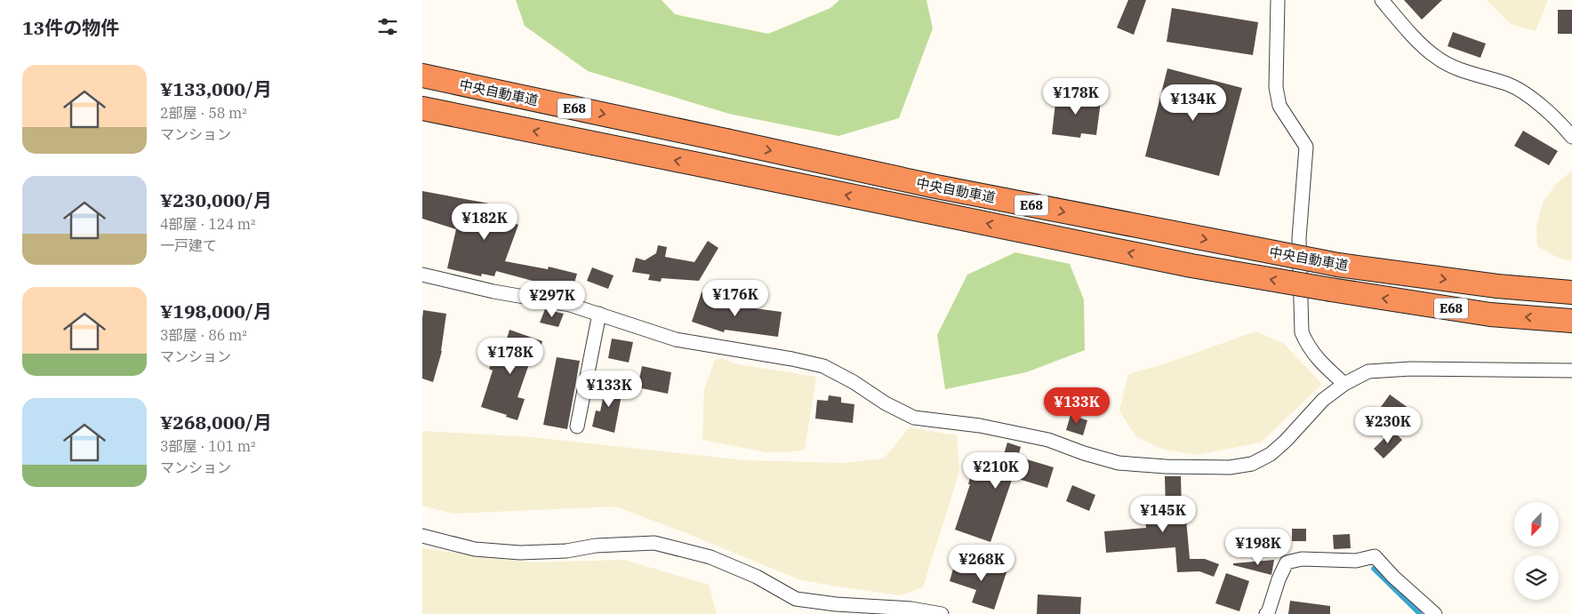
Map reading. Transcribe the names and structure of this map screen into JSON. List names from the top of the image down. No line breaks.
{"streets":{"highway":["中央自動車道","E68"]},"north":"bottom left","page":{"heading":"13件の物件","list":[{"name":"¥133,000/月","note":"2部屋 · 58 m² · マンション"},{"name":"¥230,000/月","note":"4部屋 · 124 m² · 一戸建て"},{"name":"¥198,000/月","note":"3部屋 · 86 m² · マンション"},{"name":"¥268,000/月","note":"3部屋 · 101 m² · マンション"}],"price":["¥178K","¥134K","¥182K","¥176K","¥297K","¥178K","¥133K","¥133K","¥230K","¥210K","¥145K","¥198K","¥268K"]}}
